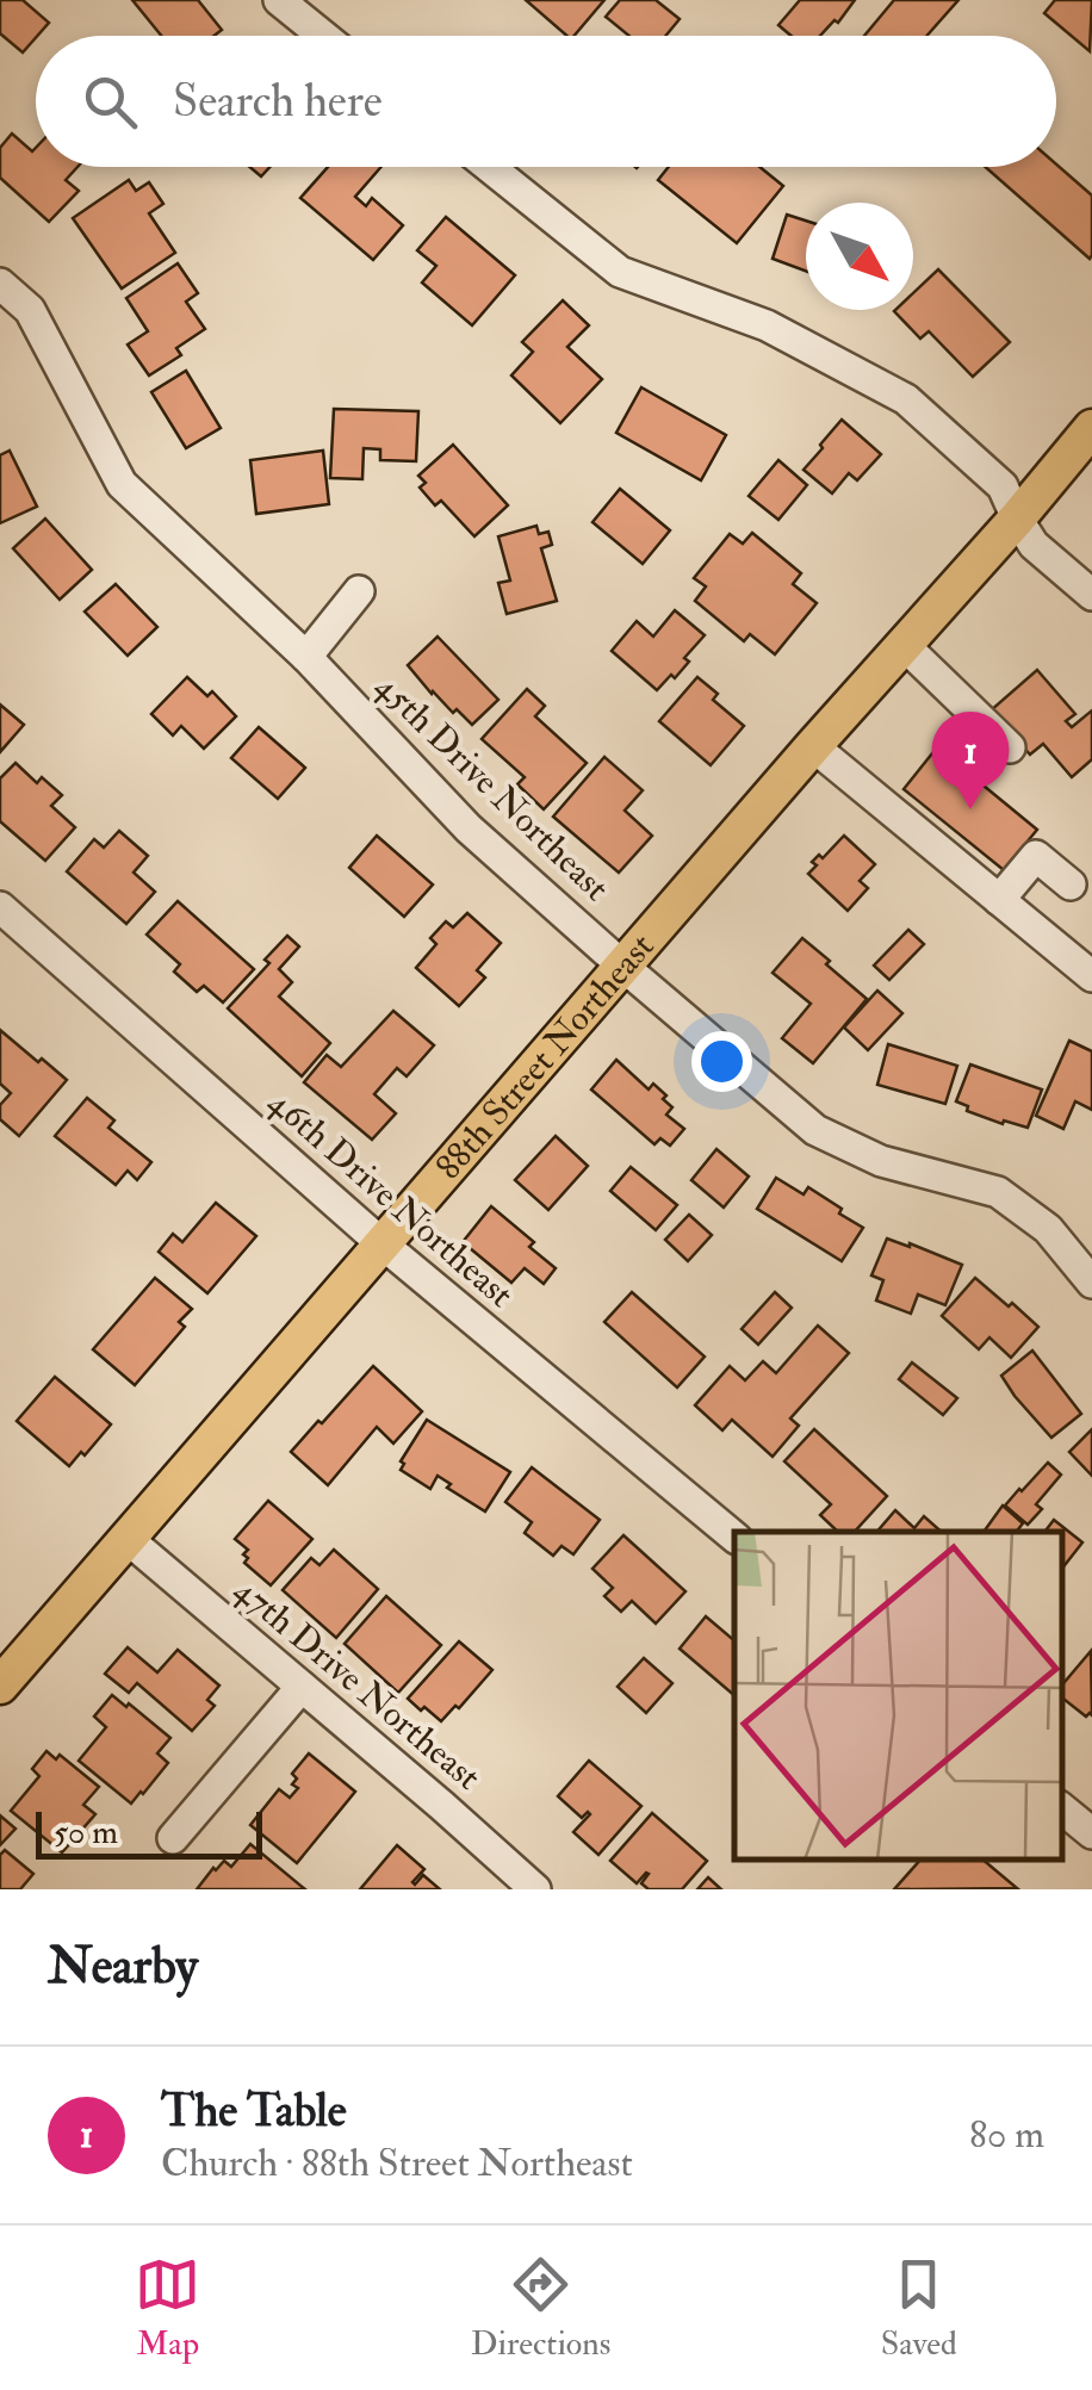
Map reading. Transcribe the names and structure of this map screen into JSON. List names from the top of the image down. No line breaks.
{"streets":{"main road":["88th Street Northeast"],"street":["45th Drive Northeast","46th Drive Northeast","47th Drive Northeast"]},"crossings":[["45th Drive Northeast","88th Street Northeast"],["88th Street Northeast","46th Drive Northeast"],["88th Street Northeast","47th Drive Northeast"]],"scale_bar":"50 m","north":"bottom right","page":{"search":"Search here","pins":"1","scale":"50 m","heading":"Nearby","list":[{"mark":"1","name":"The Table","note":"Church · 88th Street Northeast","value":"80 m"}],"nav":["Map","Directions","Saved"]}}
